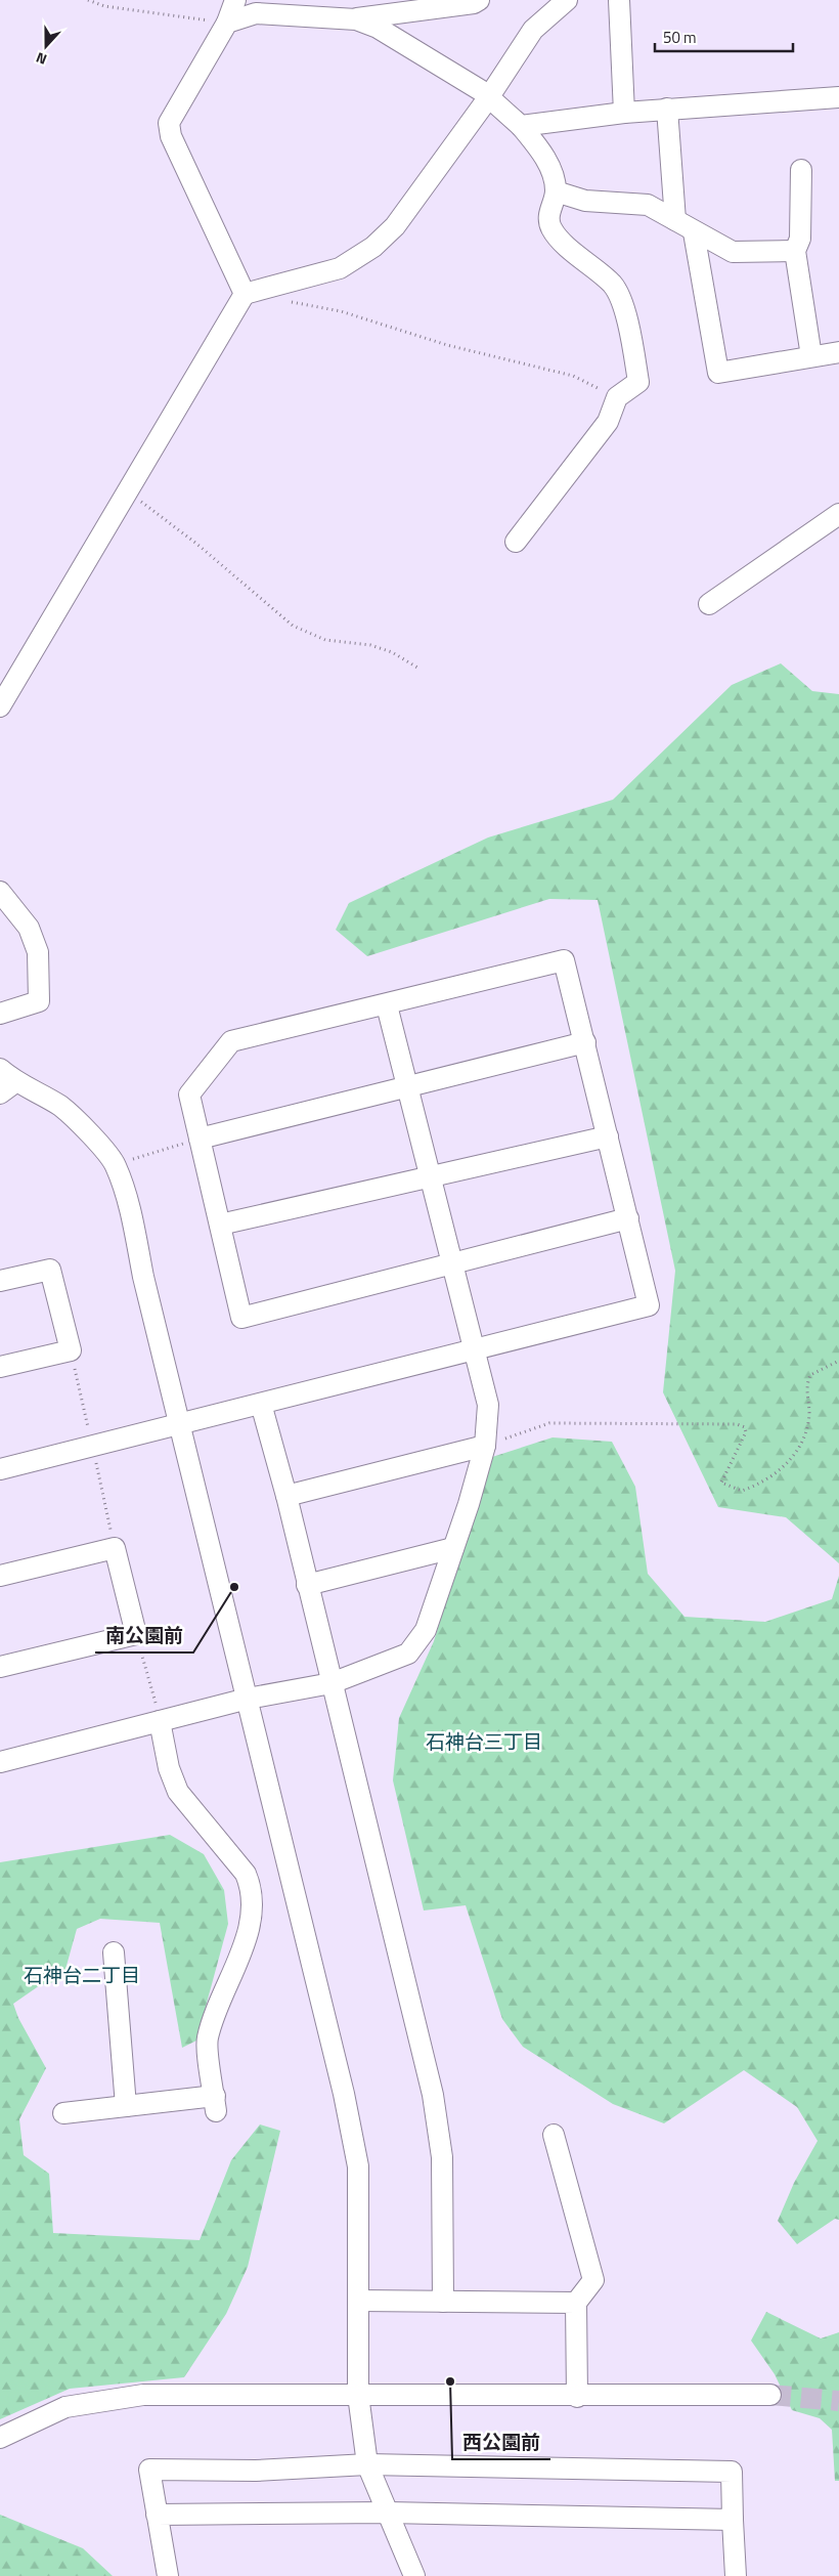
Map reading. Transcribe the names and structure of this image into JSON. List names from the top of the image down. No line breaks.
{"districts":["石神台三丁目","石神台二丁目"],"places":["南公園前","西公園前"],"scale_bar":"50 m","north":"bottom"}
